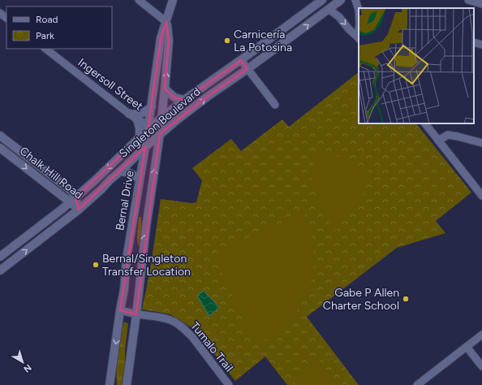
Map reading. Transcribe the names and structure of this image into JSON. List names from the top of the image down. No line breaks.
{"streets":{"street":["Ingersoll Street","Singleton Boulevard","Chalk Hill Road","Bernal Drive","Tumalo Trail"]},"crossings":[["Ingersoll Street","Singleton Boulevard"],["Ingersoll Street","Bernal Drive"],["Singleton Boulevard","Chalk Hill Road"],["Singleton Boulevard","Bernal Drive"],["Bernal Drive","Tumalo Trail"]],"places":["Carnicería La Potosina","Bernal/Singleton Transfer Location","Gabe P Allen Charter School"],"legend":["Road","Park"],"north":"bottom right"}
